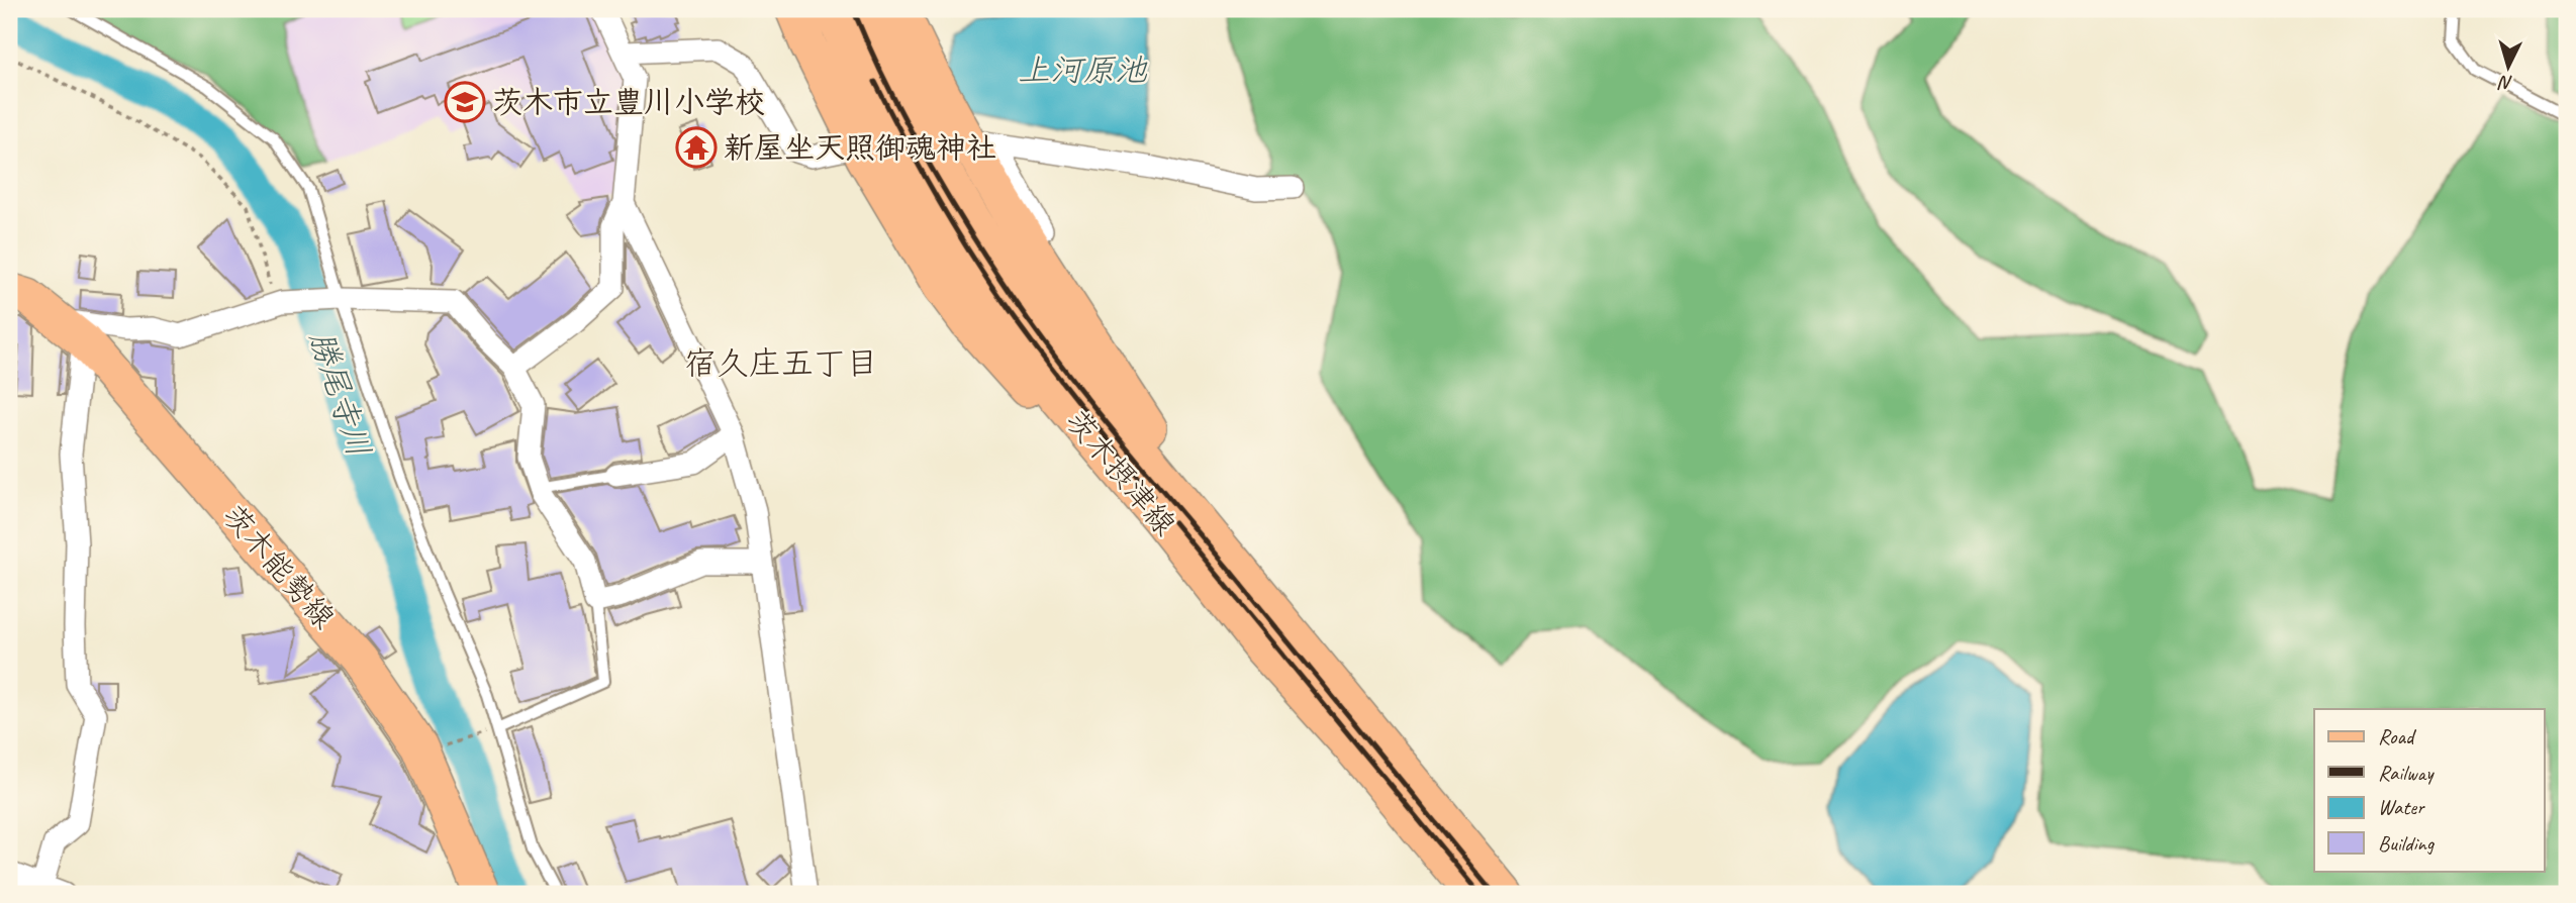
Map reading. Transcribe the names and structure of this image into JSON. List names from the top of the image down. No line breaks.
{"streets":{"main road":["茨木摂津線","茨木能勢線"]},"districts":["宿久庄五丁目"],"water":["上河原池","勝尾寺川"],"places":{"school or university":["茨木市立豊川小学校"],"temple":["新屋坐天照御魂神社"]},"legend":["Road","Railway","Water","Building"],"north":"bottom"}
